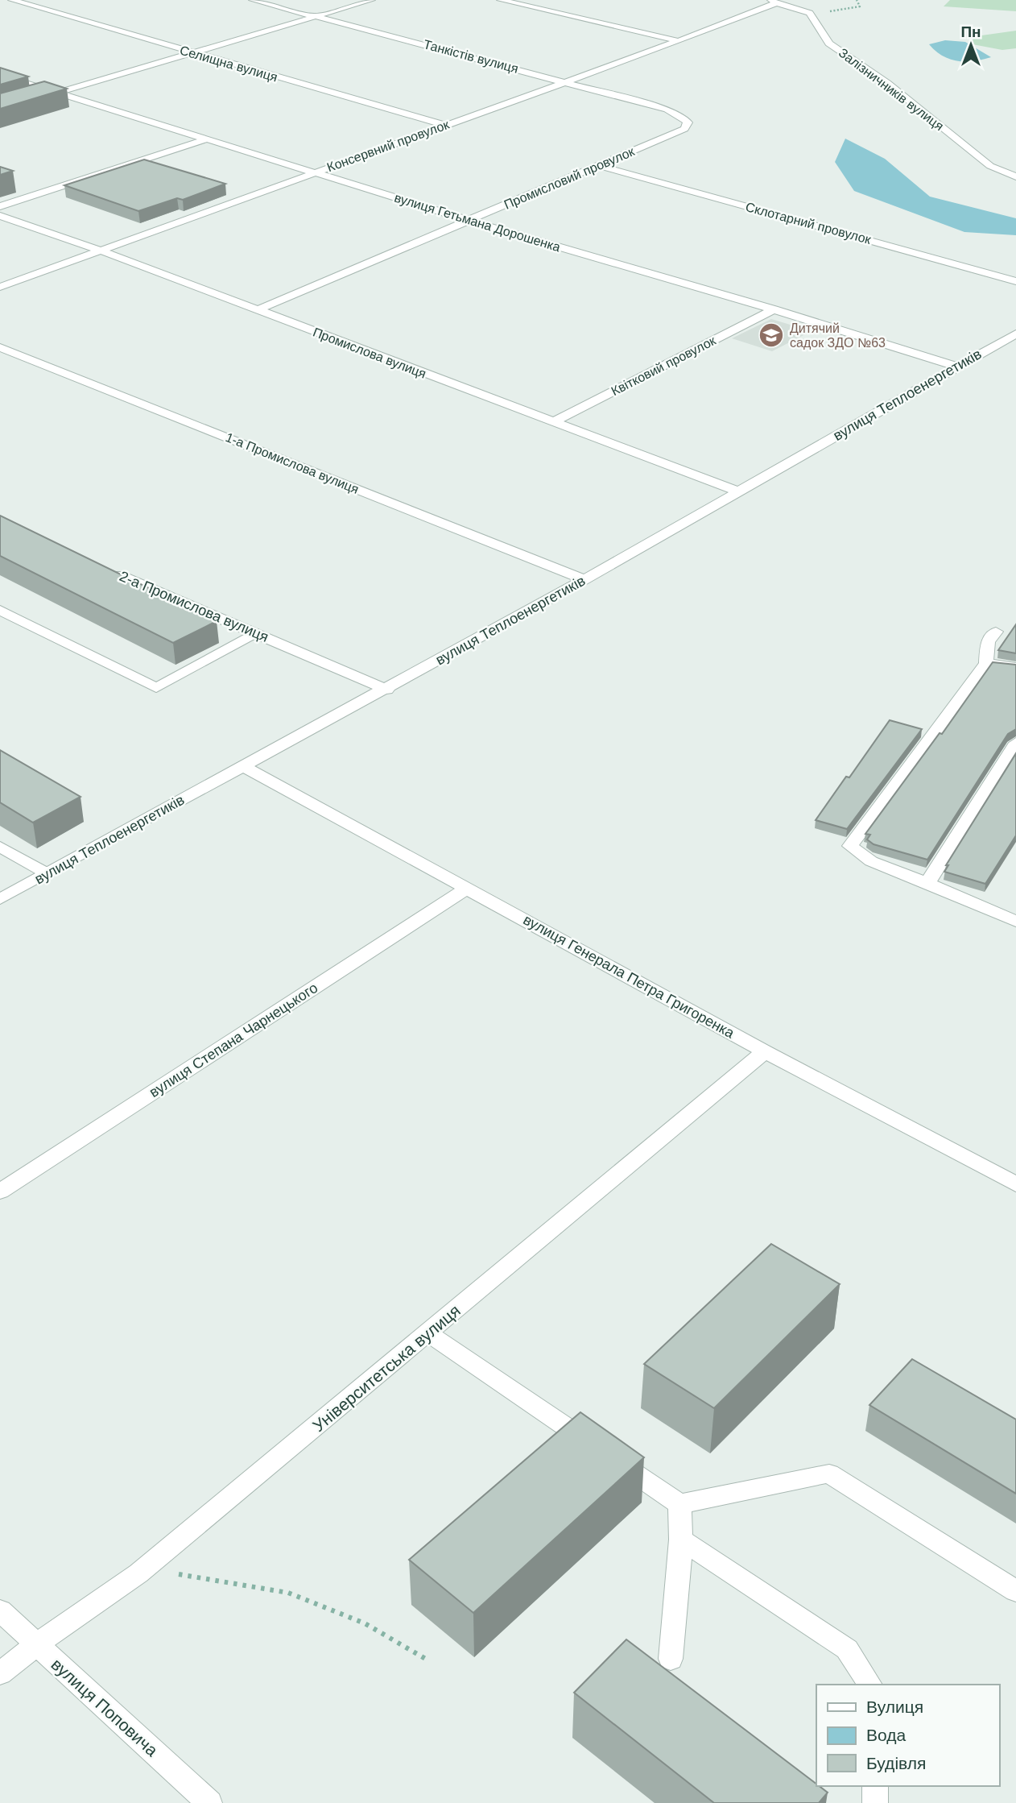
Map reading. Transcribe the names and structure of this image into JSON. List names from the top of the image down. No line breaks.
{"streets":{"street":["Танкістів вулиця","Селищна вулиця","Залізничників вулиця","Консервний провулок","Промисловий провулок","вулиця Гетьмана Дорошенка","Склотарний провулок","Промислова вулиця","Квітковий провулок","вулиця Теплоенергетиків","1-а Промислова вулиця","2-а Промислова вулиця","вулиця Генерала Петра Григоренка","вулиця Степана Чарнецького","Університетська вулиця","вулиця Поповича"]},"crossings":[["Танкістів вулиця","Консервний провулок"],["Танкістів вулиця","Промисловий провулок"],["Селищна вулиця","Консервний провулок"],["Консервний провулок","вулиця Гетьмана Дорошенка"],["Консервний провулок","Промислова вулиця"],["Промисловий провулок","вулиця Гетьмана Дорошенка"],["Промисловий провулок","Склотарний провулок"],["Промисловий провулок","Промислова вулиця"],["вулиця Гетьмана Дорошенка","Квітковий провулок"],["вулиця Гетьмана Дорошенка","вулиця Теплоенергетиків"],["Промислова вулиця","Квітковий провулок"],["Промислова вулиця","вулиця Теплоенергетиків"],["вулиця Теплоенергетиків","1-а Промислова вулиця"],["вулиця Теплоенергетиків","2-а Промислова вулиця"],["вулиця Теплоенергетиків","вулиця Генерала Петра Григоренка"],["вулиця Генерала Петра Григоренка","вулиця Степана Чарнецького"],["вулиця Генерала Петра Григоренка","Університетська вулиця"],["Університетська вулиця","вулиця Поповича"]],"places":{"school or university":["Дитячий садок ЗДО №63"]},"legend":["Вулиця","Вода","Будівля"],"north":"top"}
